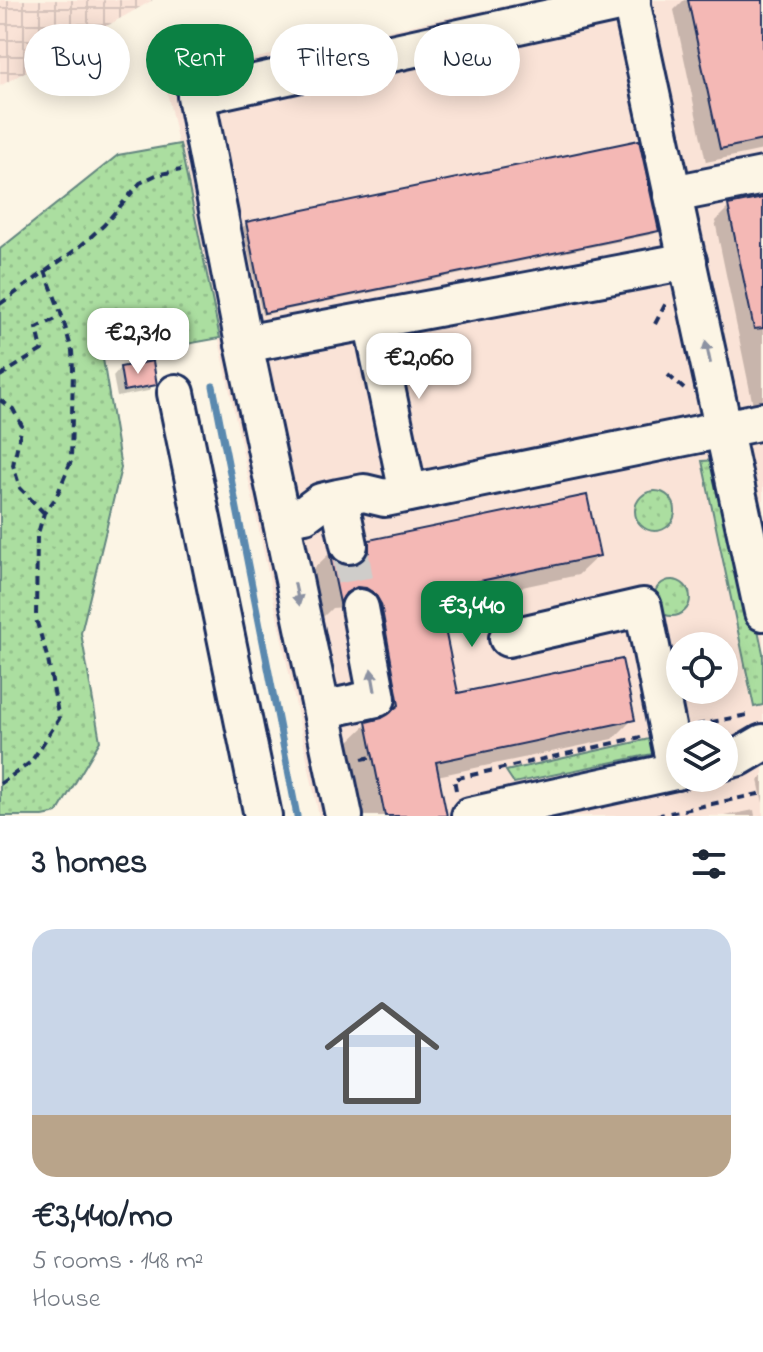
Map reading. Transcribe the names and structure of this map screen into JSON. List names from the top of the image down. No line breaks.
{"page":{"chip":["Buy","Rent","Filters","New"],"price":["€2,310","€2,060","€3,440"],"heading":"3 homes","list":[{"name":"€3,440/mo","note":"5 rooms · 148 m² · House"}]}}
